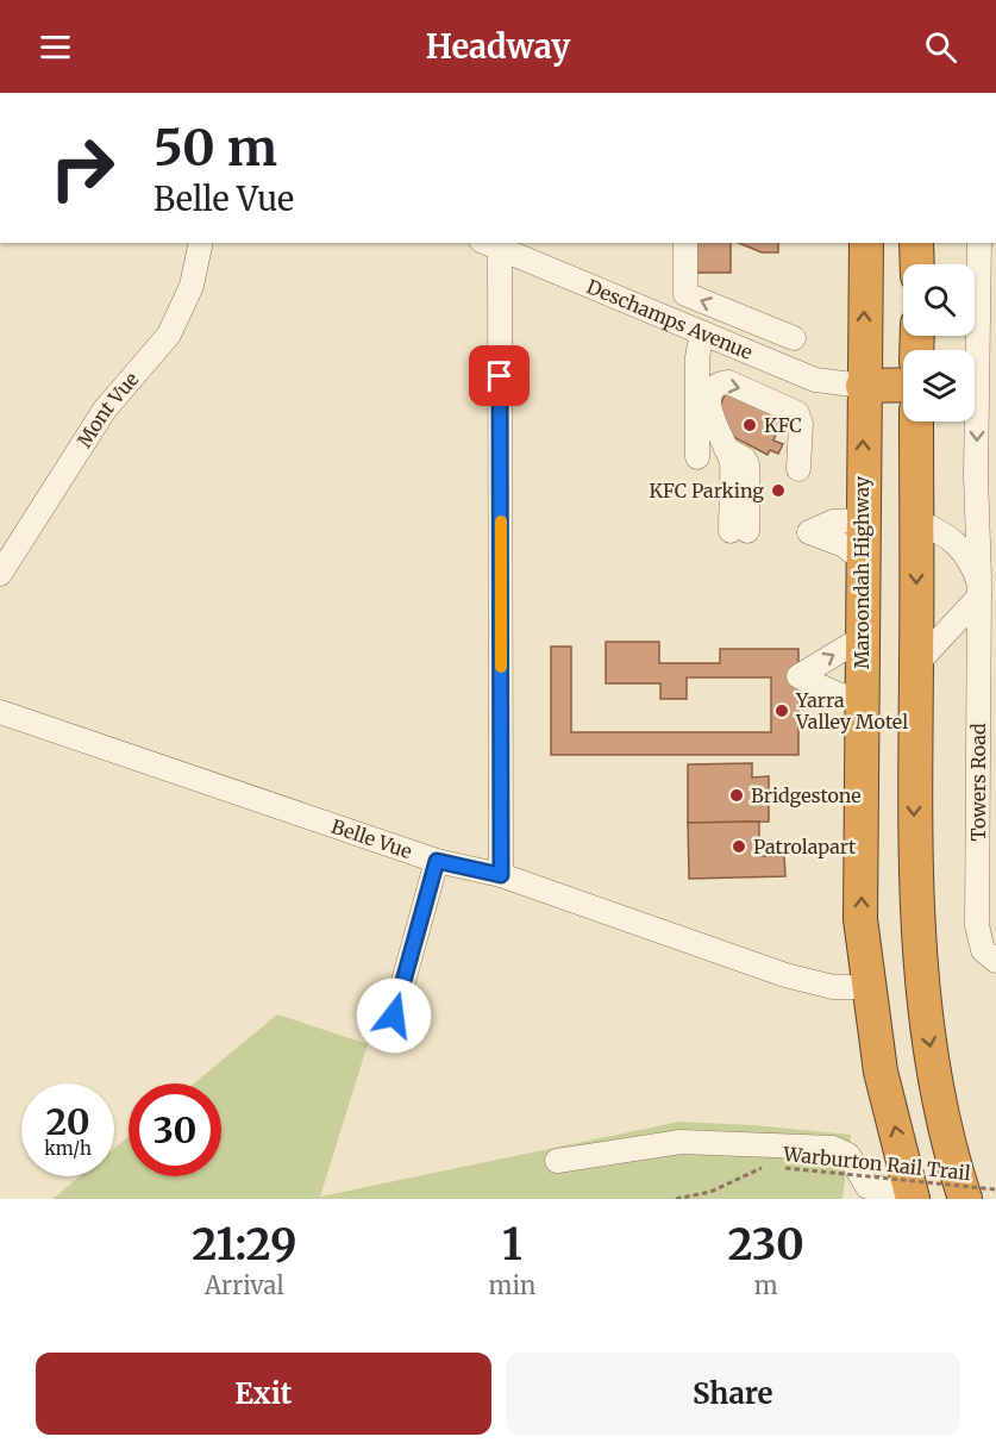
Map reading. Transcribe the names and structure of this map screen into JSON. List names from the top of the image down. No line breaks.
{"streets":{"highway":["Maroondah Highway"],"street":["Deschamps Avenue","Mont Vue","Towers Road","Belle Vue"],"path":["Warburton Rail Trail"]},"crossings":[["Deschamps Avenue","Maroondah Highway"],["Maroondah Highway","Belle Vue"]],"one_way":["Towers Road"],"places":["KFC","KFC Parking","Yarra Valley Motel","Bridgestone","Patrolapart"],"page":{"header":"Headway","turn":["50 m","Belle Vue"],"speed":"20 km/h","limit":"30","eta":["21:29","Arrival","1","min","230","m"],"buttons":["Exit","Share"]}}
